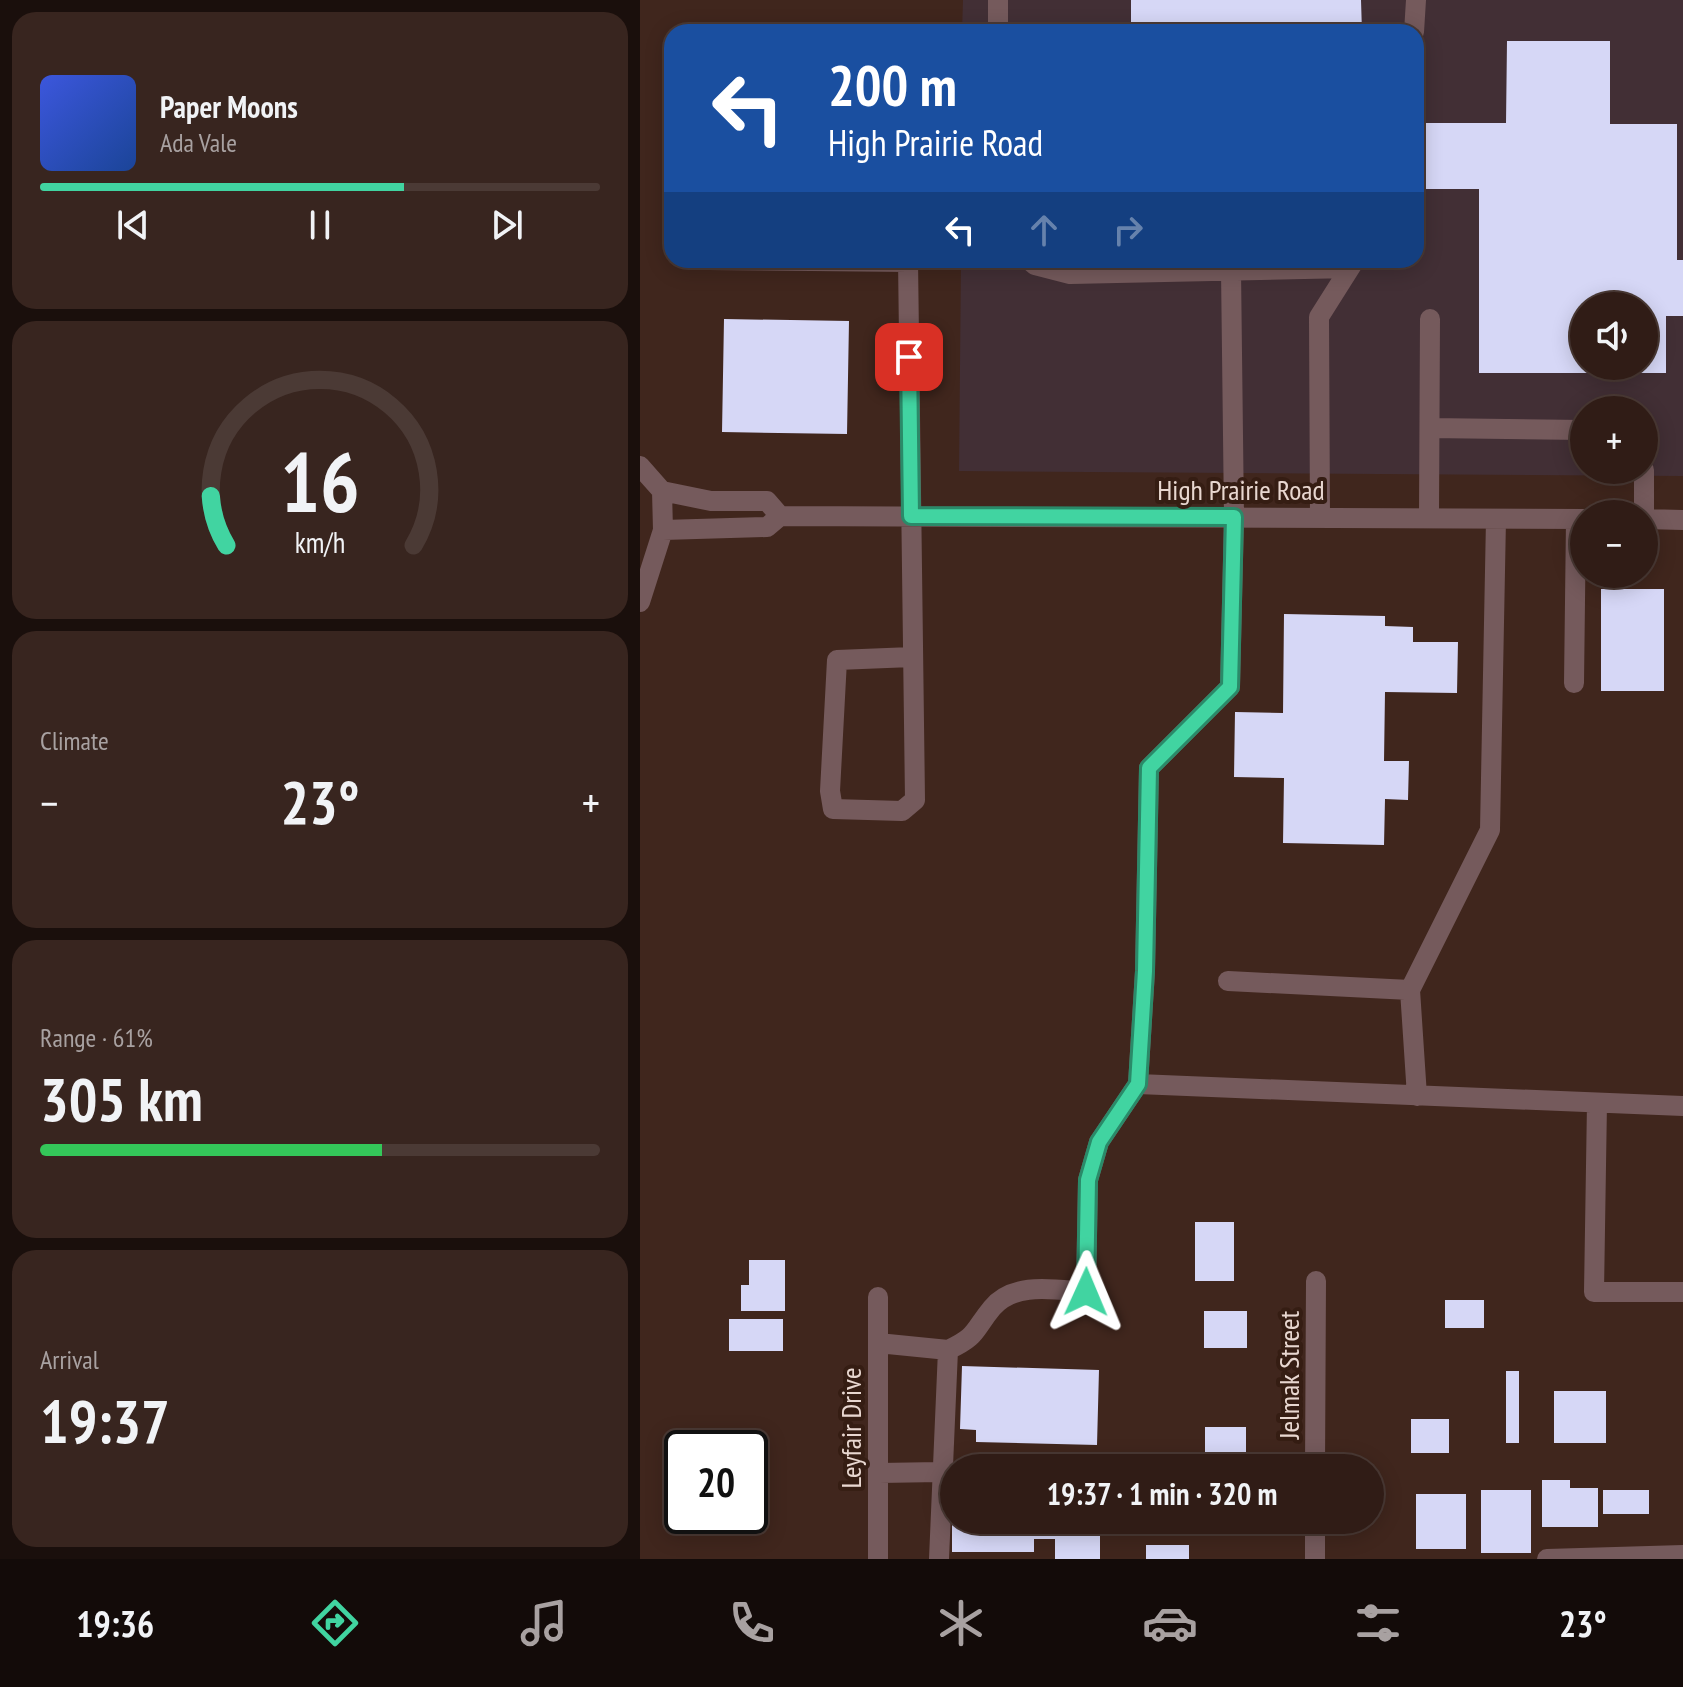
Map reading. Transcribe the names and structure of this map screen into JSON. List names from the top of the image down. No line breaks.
{"streets":{"street":["High Prairie Road","Jelmak Street","Leyfair Drive"]},"page":{"turn":["200 m","High Prairie Road"],"song":["Paper Moons","Ada Vale"],"map_buttons":["+","−"],"tile":["Climate",["Range · 61%","305 km"],["Arrival","19:37"]],"heat":["−","23°","+"],"limit":"20","trip":"19:37 · 1 min · 320 m","tabs":["19:36","23°"],"gauge":["16","km/h"]}}
